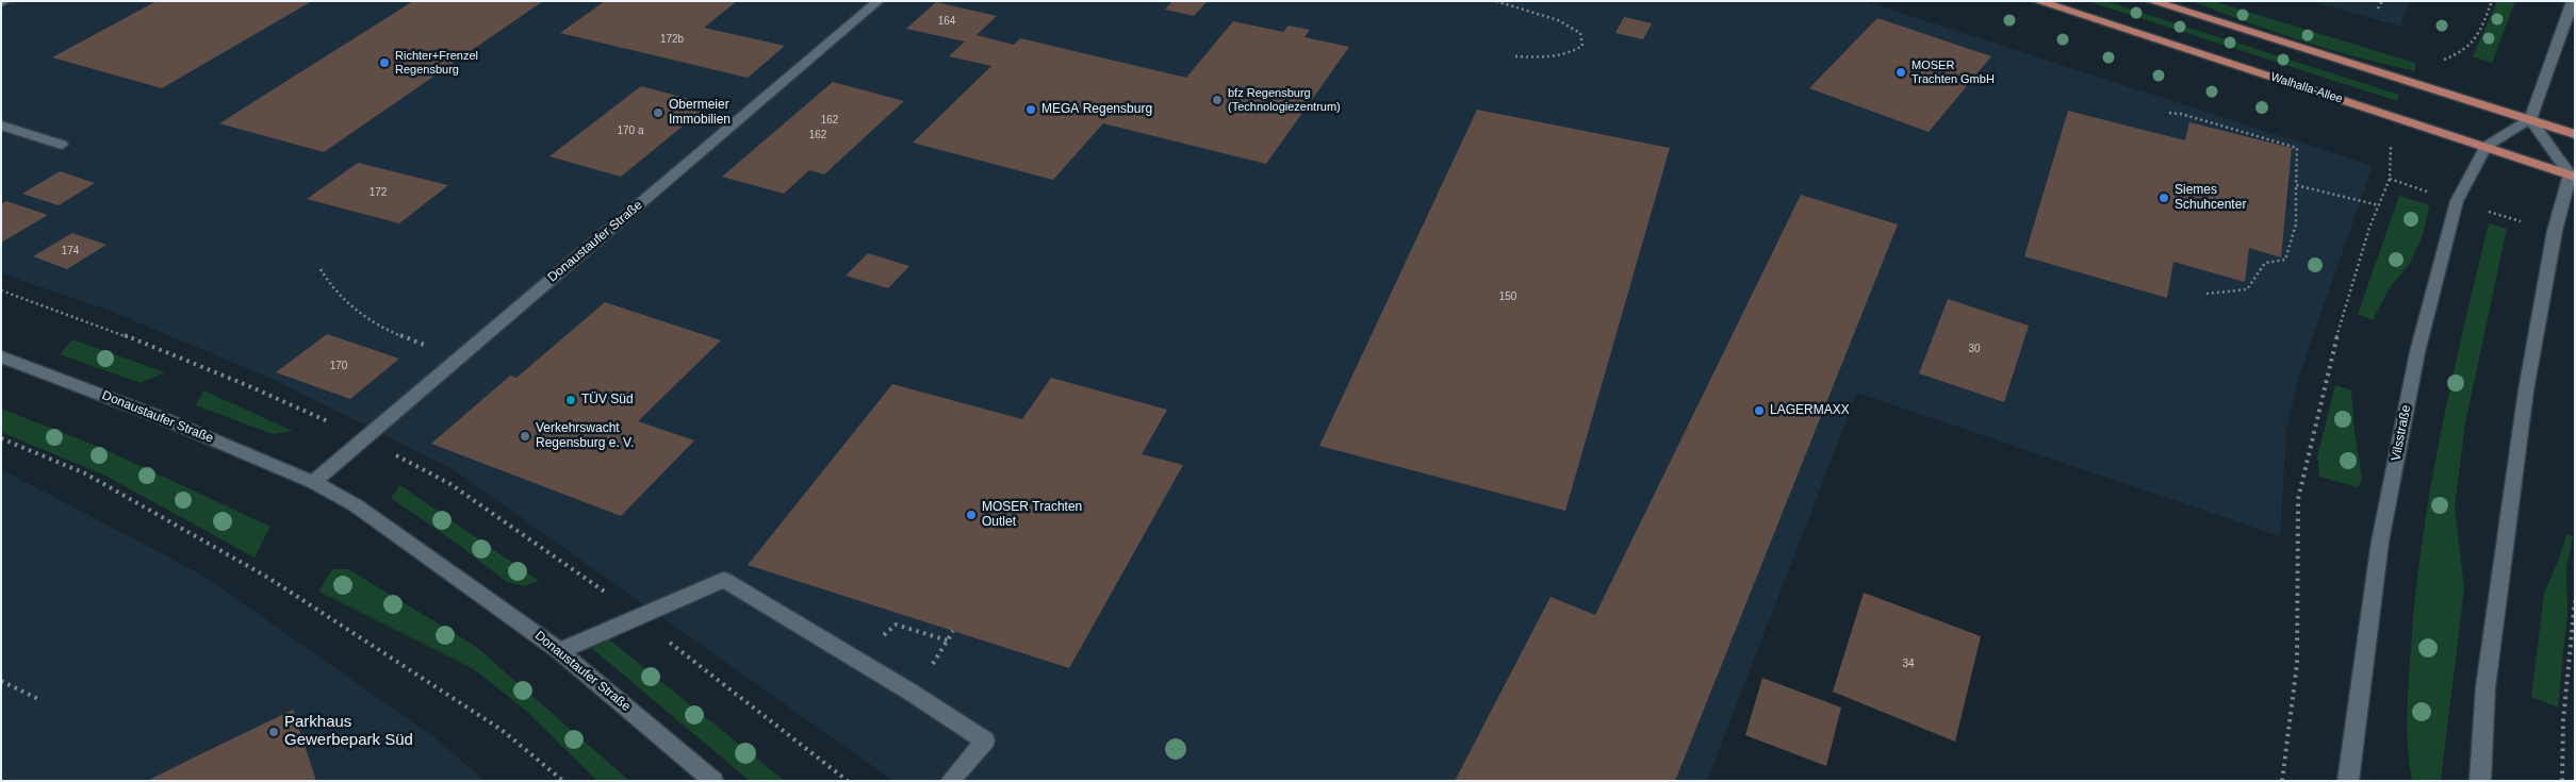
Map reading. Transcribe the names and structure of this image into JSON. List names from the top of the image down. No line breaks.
{"streets":{"main road":["Walhalla-Allee"],"street":["Donaustaufer Straße","Vilsstraße"]},"crossings":[["Walhalla-Allee","Vilsstraße"]],"places":["Richter+Frenzel Regensburg","MOSER Trachten GmbH","bfz Regensburg (Technologiezentrum)","MEGA Regensburg","Obermeier Immobilien","Siemes Schuhcenter","TÜV Süd","LAGERMAXX","Verkehrswacht Regensburg e. V.","MOSER Trachten Outlet","Parkhaus Gewerbepark Süd"],"house_numbers":["164","172b","162","170 a","162","172","174","150","30","170","34"]}
